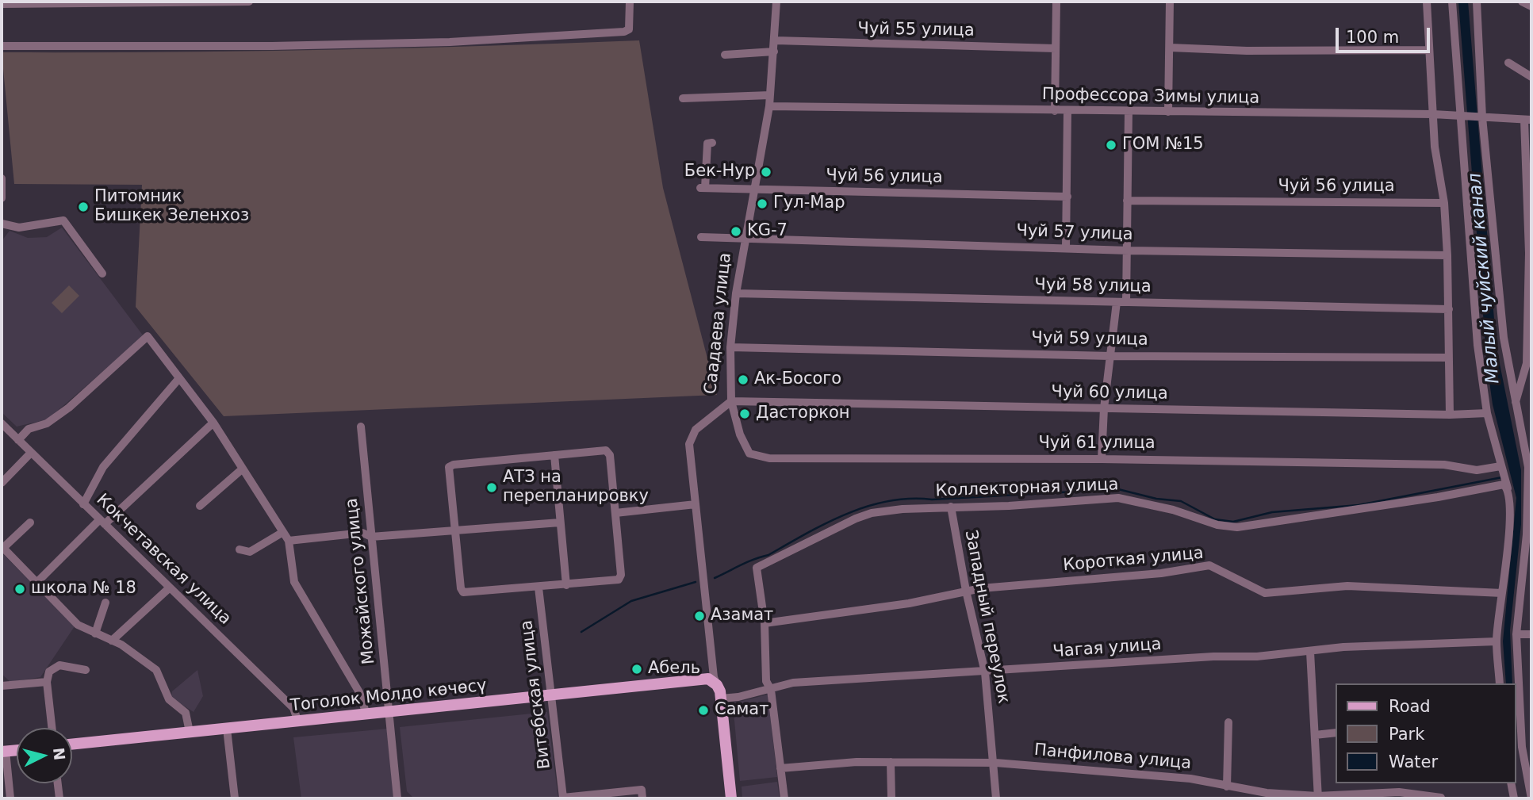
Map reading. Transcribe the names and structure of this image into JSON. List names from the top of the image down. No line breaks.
{"streets":{"main road":["Саадаева улица","Тоголок Молдо көчөсү"],"street":["Чуй 55 улица","Профессора Зимы улица","Чуй 56 улица","Чуй 57 улица","Чуй 58 улица","Чуй 59 улица","Чуй 60 улица","Чуй 61 улица","Коллекторная улица","Кокчетавская улица","Короткая улица","Можайского улица","Западный переулок","Чагая улица","Витебская улица","Панфилова улица"]},"crossings":[["Чуй 55 улица","Саадаева улица"],["Профессора Зимы улица","Саадаева улица"],["Чуй 56 улица","Саадаева улица"],["Чуй 57 улица","Саадаева улица"],["Чуй 58 улица","Саадаева улица"],["Саадаева улица","Чуй 59 улица"],["Саадаева улица","Чуй 60 улица"],["Саадаева улица","Чуй 61 улица"],["Саадаева улица","Чагая улица"],["Саадаева улица","Тоголок Молдо көчөсү"],["Чуй 60 улица","Чуй 61 улица"],["Коллекторная улица","Короткая улица"],["Коллекторная улица","Западный переулок"],["Кокчетавская улица","Тоголок Молдо көчөсү"],["Короткая улица","Западный переулок"],["Можайского улица","Тоголок Молдо көчөсү"],["Западный переулок","Чагая улица"],["Западный переулок","Панфилова улица"],["Витебская улица","Тоголок Молдо көчөсү"]],"water":["Малый чуйский канал"],"places":["ГОМ №15","Бек-Нур","Гул-Мар","Питомник Бишкек Зеленхоз","KG-7","Ак-Босого","Дасторкон","АТЗ на перепланировку","школа № 18","Азамат","Абель","Самат"],"legend":["Road","Park","Water"],"scale_bar":"100 m","north":"right"}
